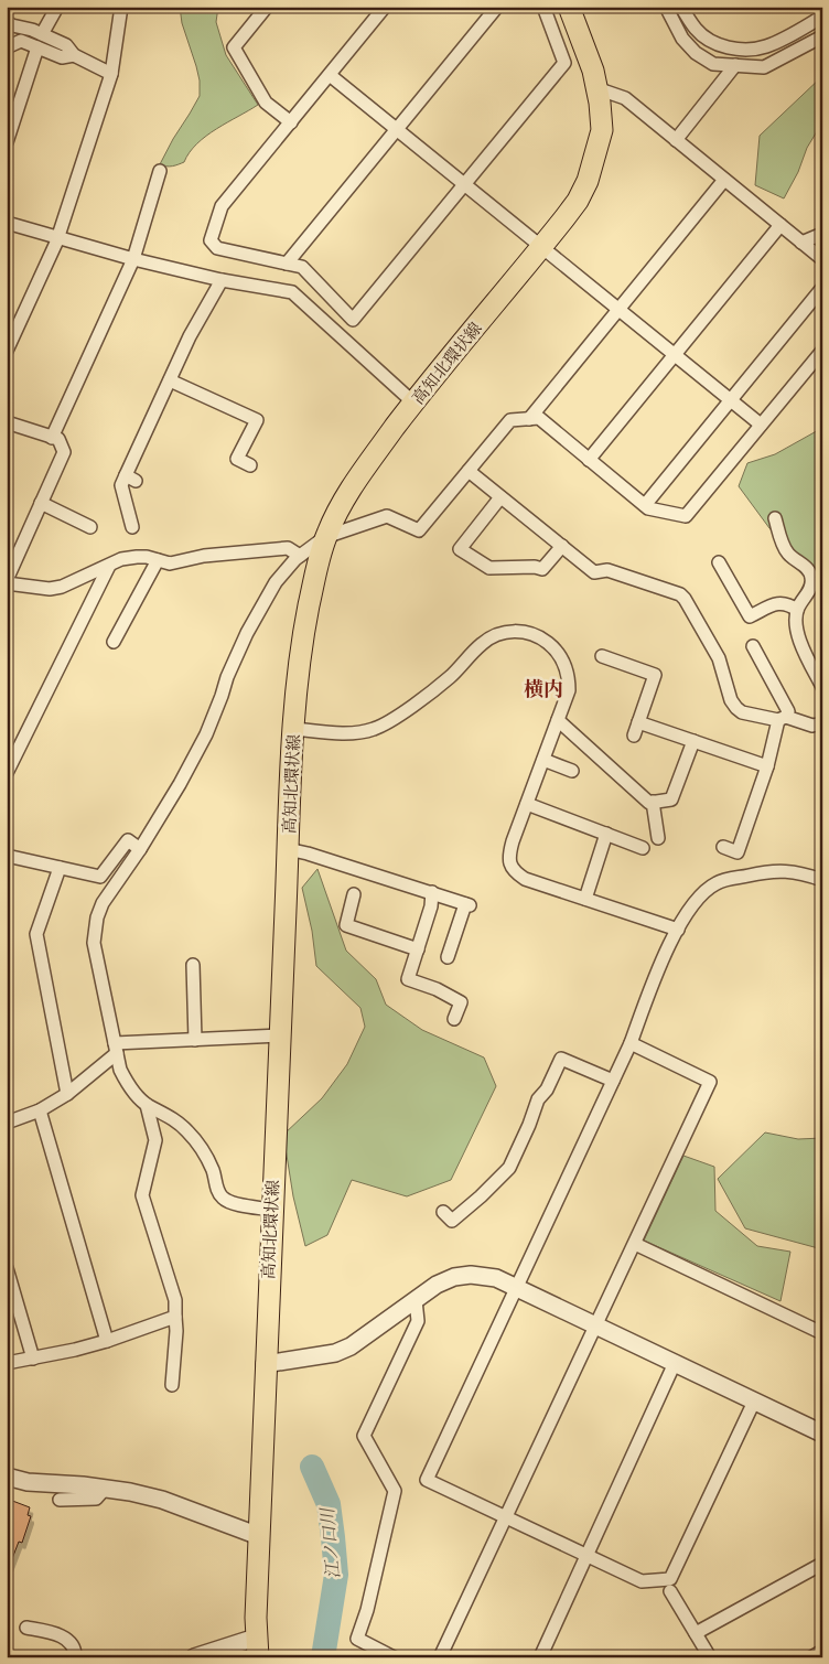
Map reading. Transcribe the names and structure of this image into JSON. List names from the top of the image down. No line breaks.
{"streets":{"main road":["高知北環状線"]},"districts":["横内"],"water":["江ノ口川"]}
